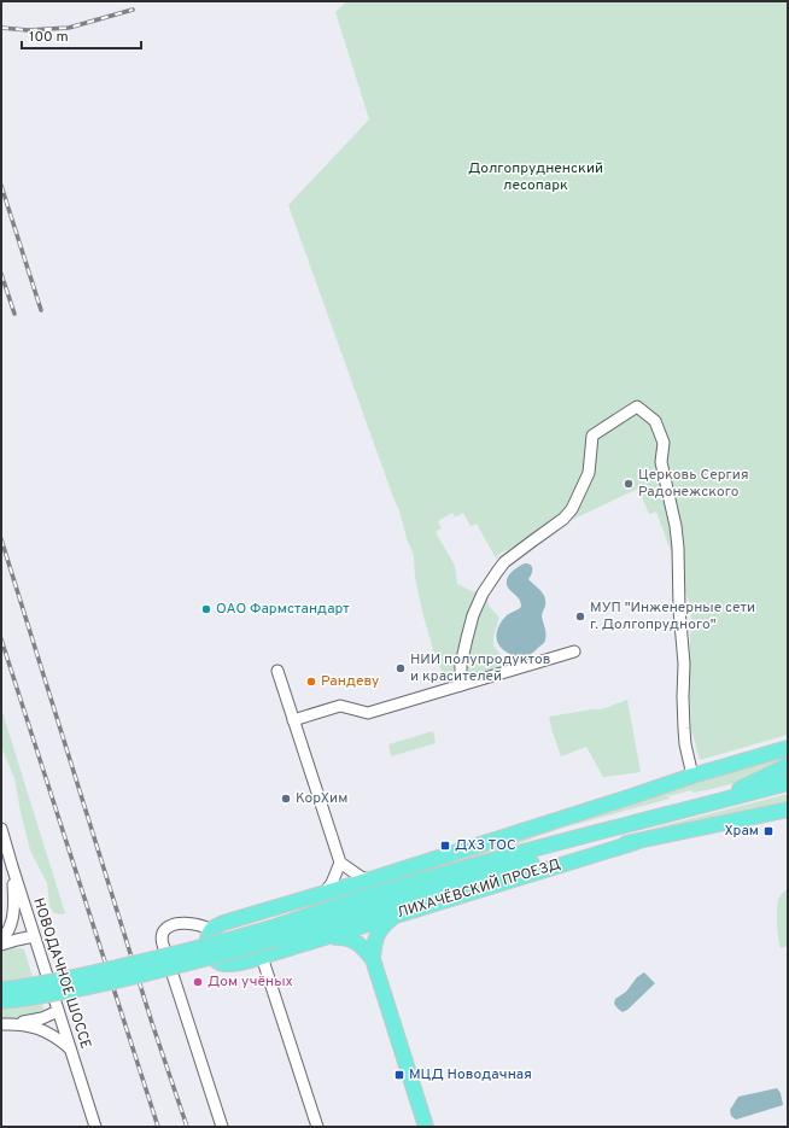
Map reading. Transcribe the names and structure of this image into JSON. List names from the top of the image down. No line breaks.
{"streets":{"main road":["ЛИХАЧЁВСКИЙ ПРОЕЗД"],"street":["НОВОДАЧНОЕ ШОССЕ"]},"parks":["Долгопрудненский лесопарк"],"places":{"other":["Церковь Сергия Радонежского","ОАО Фармстандарт","МУП \"Инженерные сети г. Долгопрудного\"","НИИ полупродуктов и красителей","Рандеву","КорХим","Дом учёных"],"transit":["Храм","ДХЗ ТОС","МЦД Новодачная"]},"scale_bar":"100 m"}
